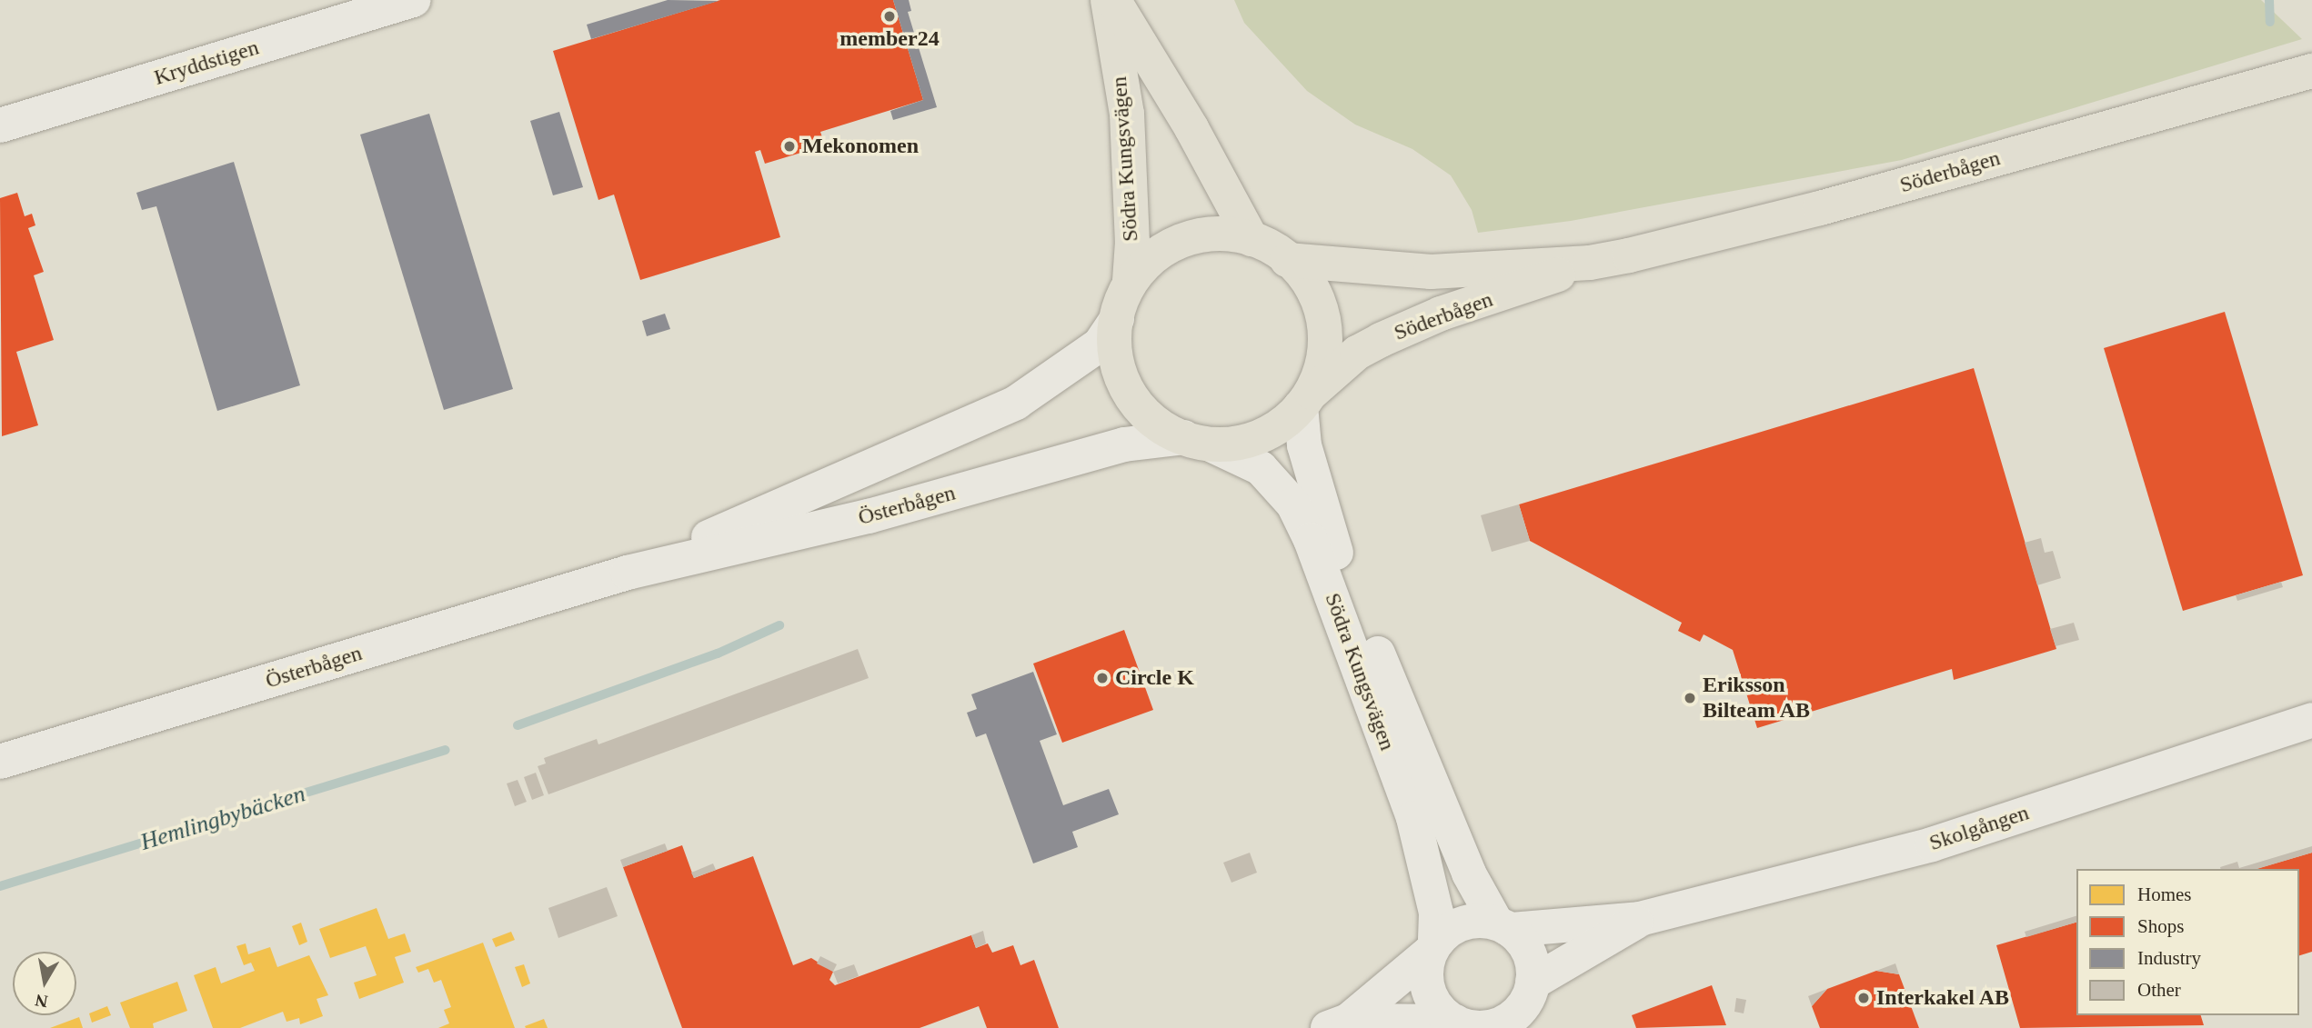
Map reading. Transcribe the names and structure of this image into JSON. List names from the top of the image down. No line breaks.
{"streets":{"main road":["Kryddstigen","Södra Kungsvägen","Söderbågen","Österbågen","Skolgången"]},"crossings":[["Södra Kungsvägen","Söderbågen"],["Södra Kungsvägen","Österbågen"],["Södra Kungsvägen","Skolgången"],["Söderbågen","Österbågen"]],"water":["Hemlingbybäcken"],"places":["member24","Mekonomen","Circle K","Eriksson Bilteam AB","Interkakel AB"],"legend":["Homes","Shops","Industry","Other"],"north":"bottom"}
